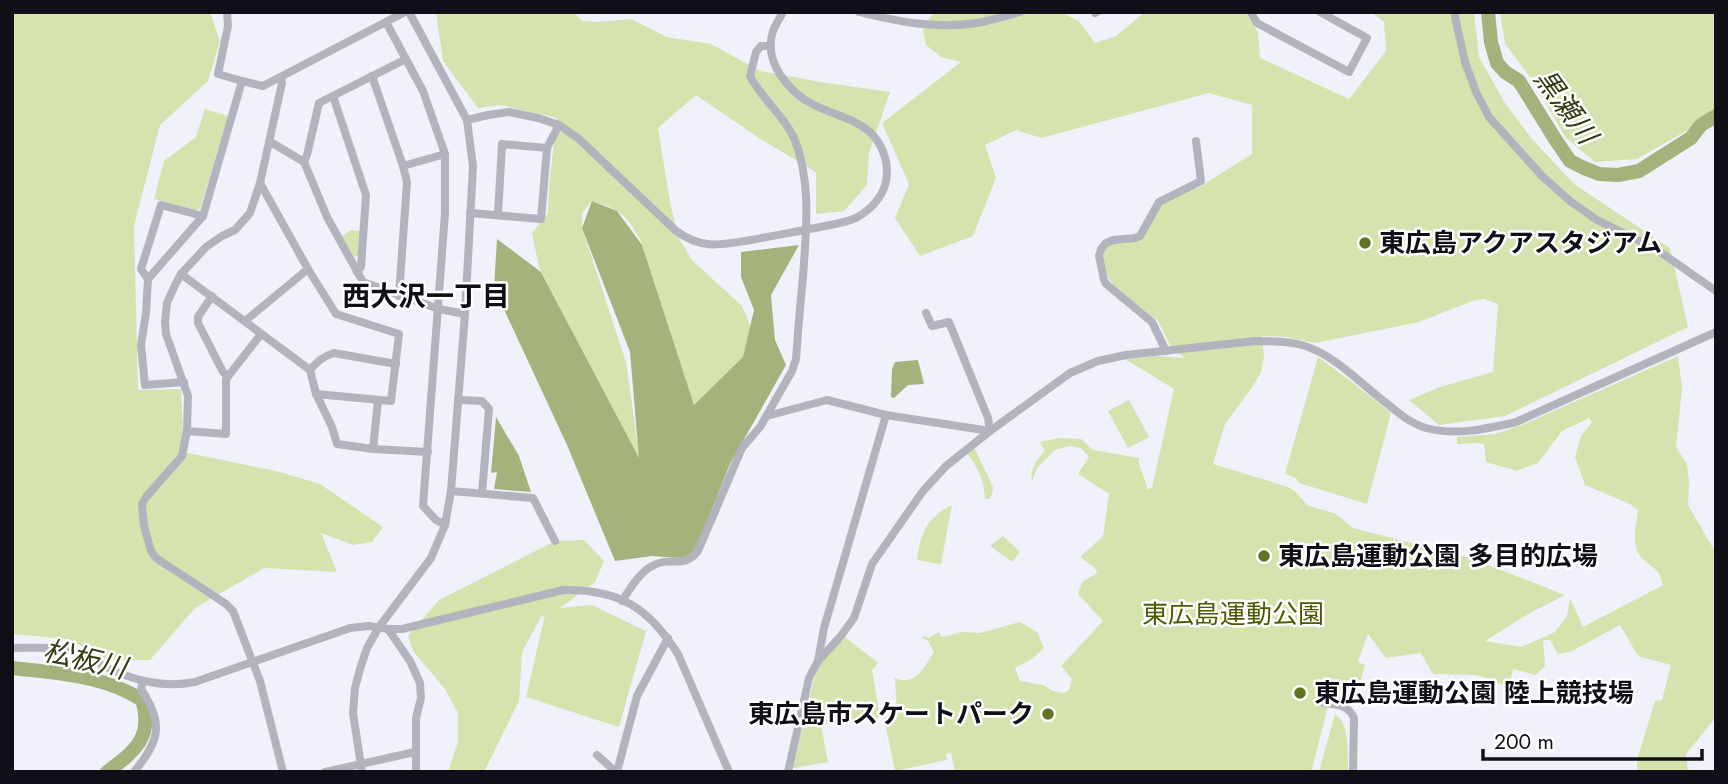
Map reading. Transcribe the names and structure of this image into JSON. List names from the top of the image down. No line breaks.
{"districts":["西大沢一丁目"],"water":["黒瀬川","松板川"],"parks":["東広島運動公園"],"places":["東広島アクアスタジアム","東広島運動公園 多目的広場","東広島運動公園 陸上競技場","東広島市スケートパーク"],"scale_bar":"200 m"}
